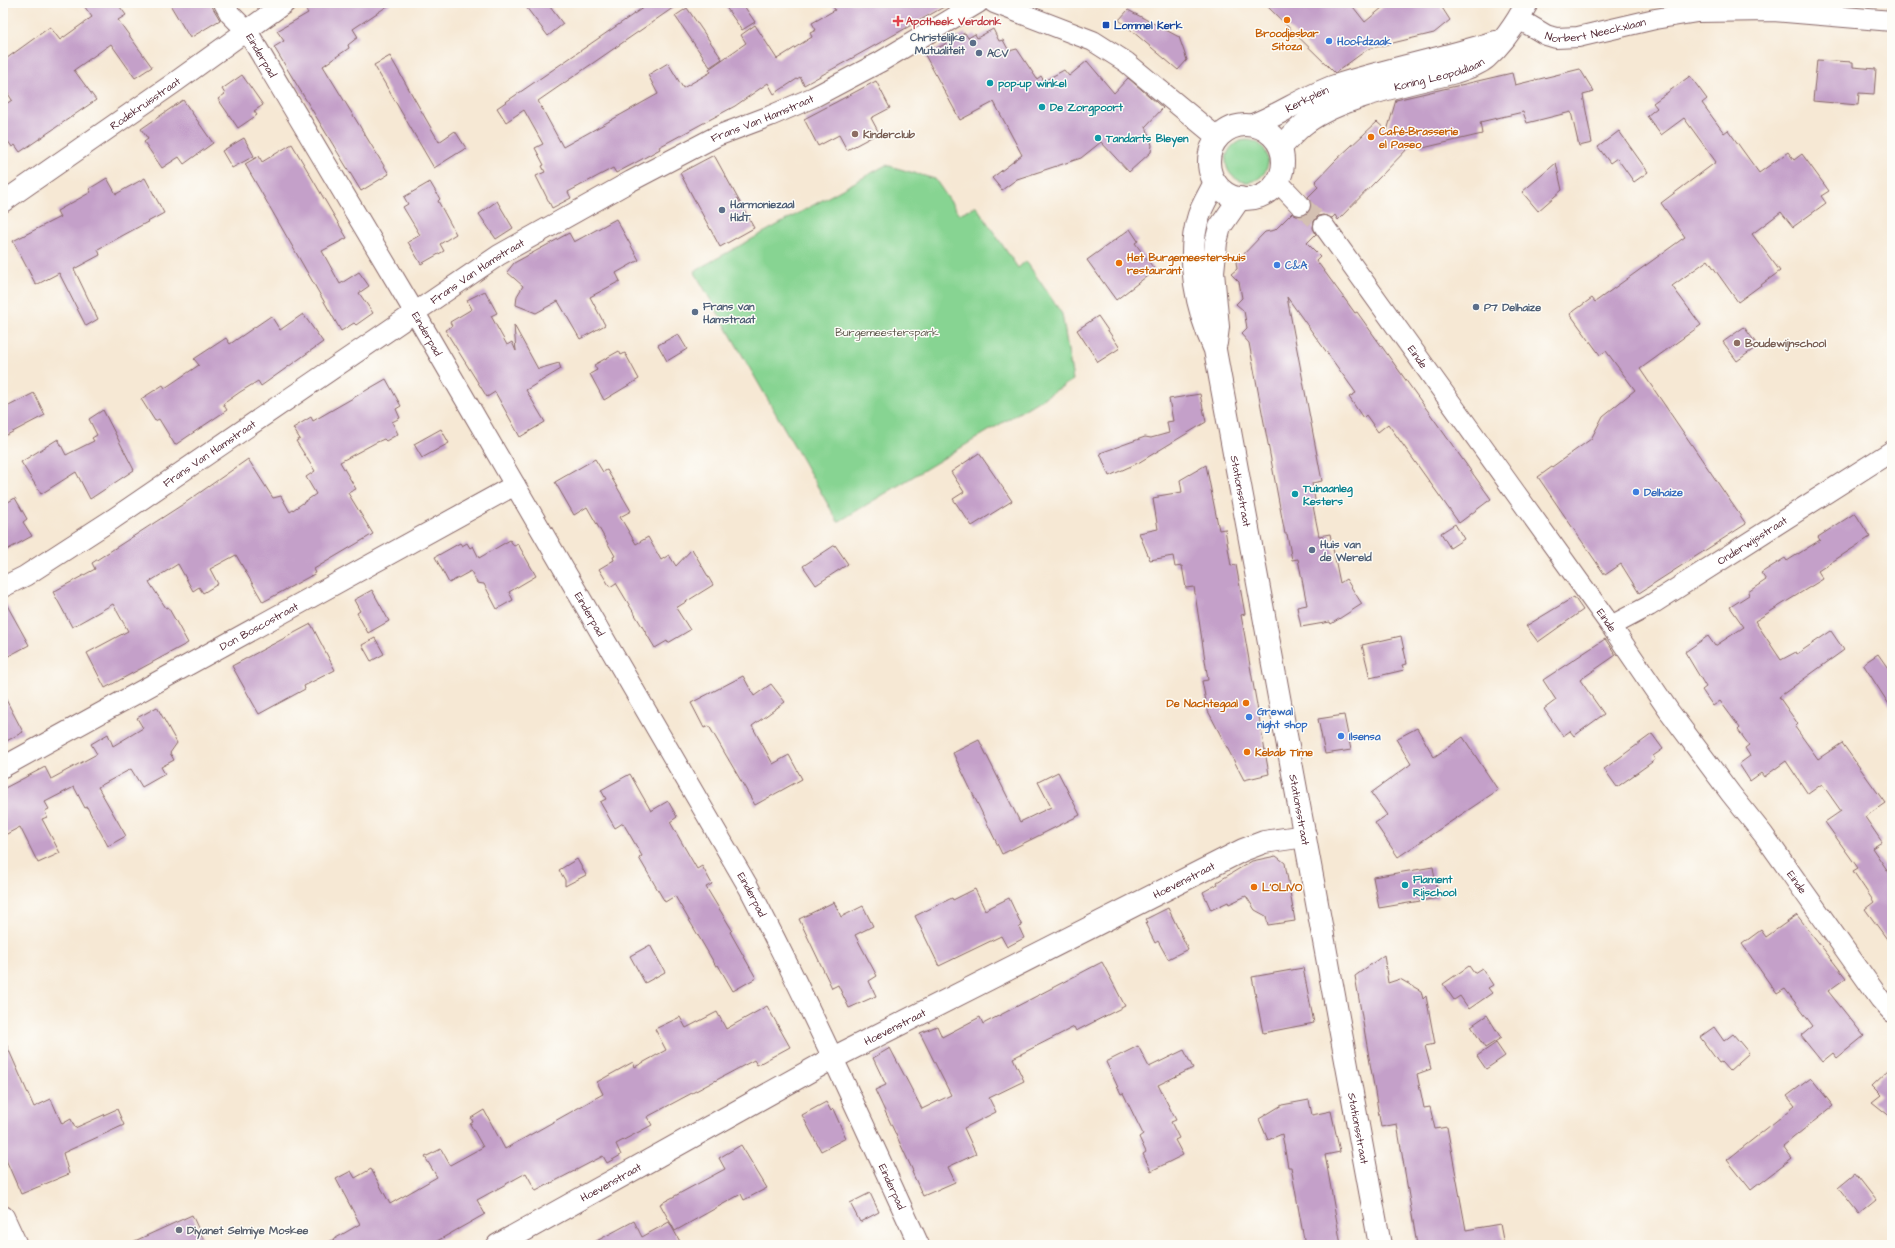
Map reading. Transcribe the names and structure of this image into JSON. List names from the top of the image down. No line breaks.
{"streets":{"main road":["Koning Leopoldlaan","Kerkplein","Stationsstraat","Hoevenstraat"],"street":["Norbert Neeckxlaan","Einderpad","Rodekruisstraat","Frans Van Hamstraat","Einde","Onderwijsstraat","Don Boscostraat"]},"crossings":[["Norbert Neeckxlaan","Koning Leopoldlaan"],["Einderpad","Rodekruisstraat"],["Einderpad","Frans Van Hamstraat"],["Einderpad","Don Boscostraat"],["Einderpad","Hoevenstraat"],["Koning Leopoldlaan","Kerkplein"],["Kerkplein","Stationsstraat"],["Einde","Onderwijsstraat"],["Stationsstraat","Hoevenstraat"]],"parks":["Burgemeesterspark"],"places":{"other":["Broodjesbar Sitoza","Hoofdzaak","Christelijke Mutualiteit","ACV","pop-up winkel","De Zorgpoort","Kinderclub","Café-Brasserie el Paseo","Tandarts Bleyen","Harmoniezaal HidT","Het Burgemeestershuis restaurant","C&A","P7 Delhaize","Frans van Hamstraat","Boudewijnschool","Delhaize","Tuinaanleg Kesters","Huis van de Wereld","De Nachtegaal","Grewal night shop","Ilsensa","Kebab Time","Flament Rijschool","L'OLIVO","Diyanet Selmiye Moskee"],"health":["Apotheek Verdonk"],"transit":["Lommel Kerk"]}}
